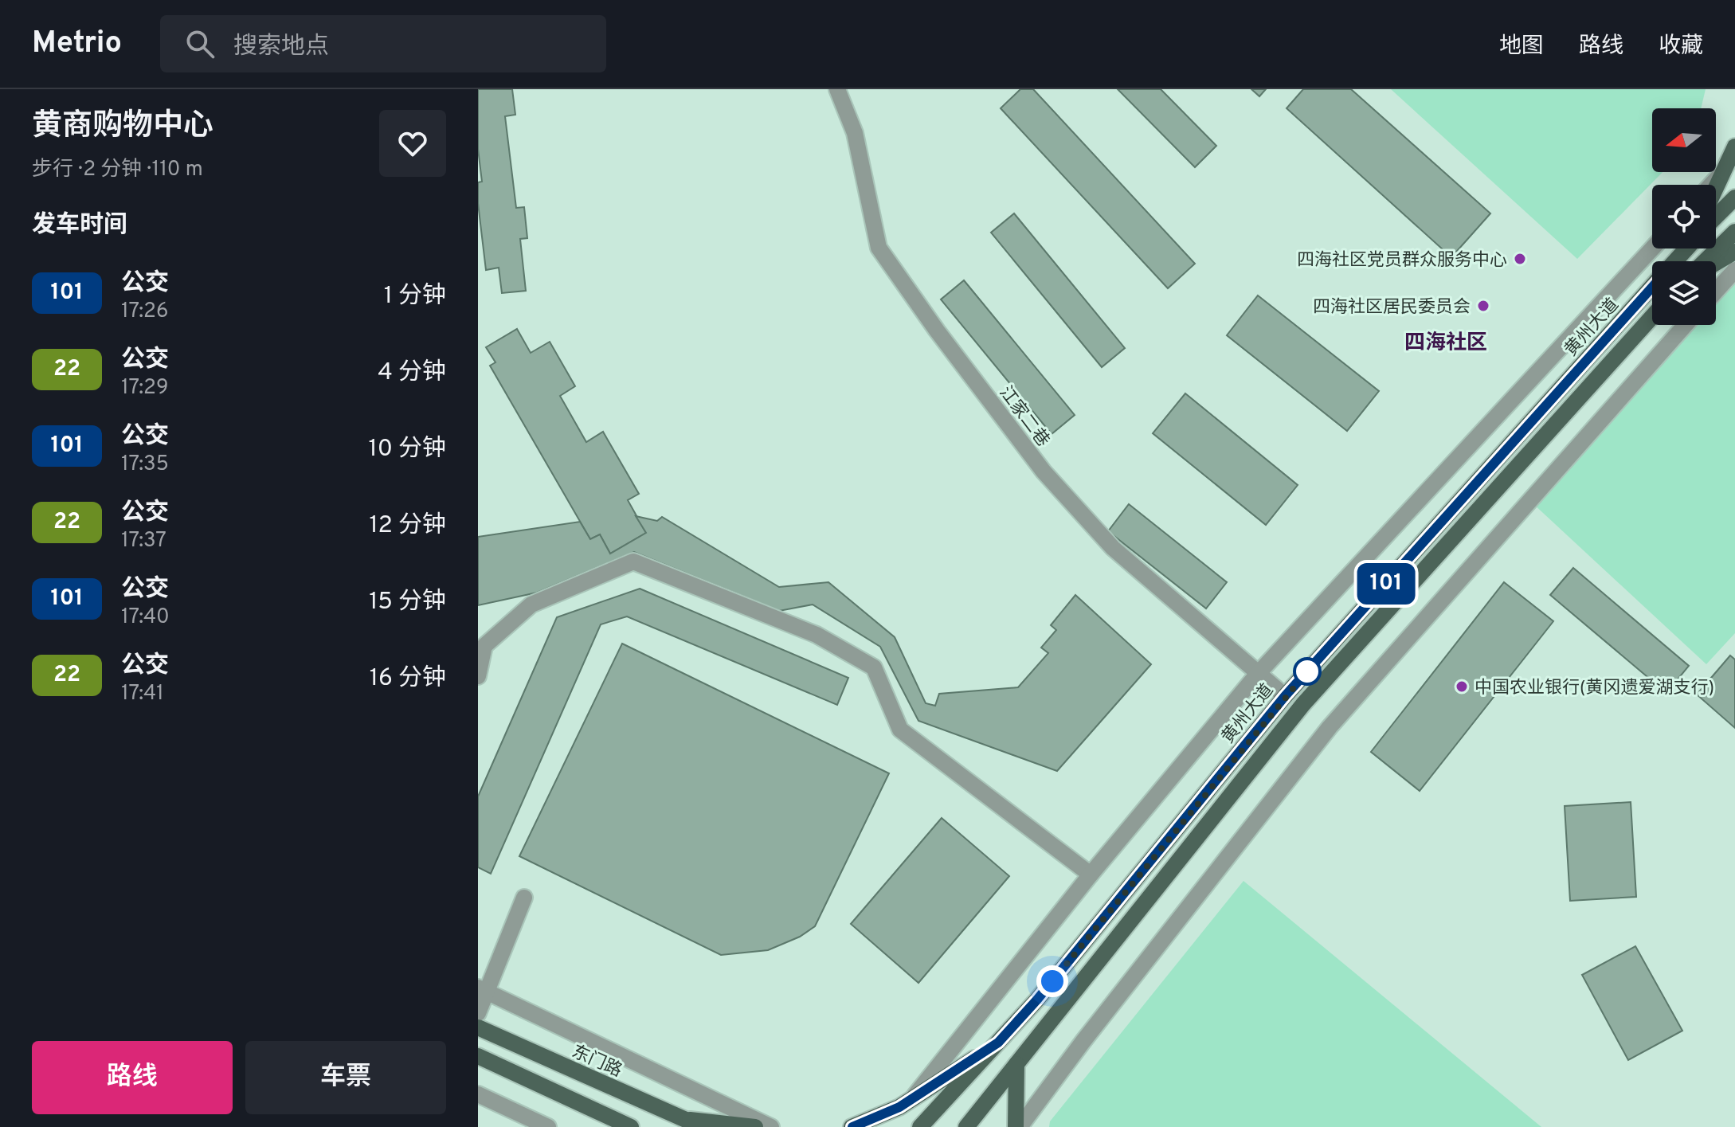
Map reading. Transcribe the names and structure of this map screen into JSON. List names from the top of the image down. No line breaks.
{"streets":{"main road":["黄州大道","东门路"],"street":["江家二巷"]},"crossings":[["黄州大道","江家二巷"]],"districts":["四海社区"],"places":["四海社区党员群众服务中心","四海社区居民委员会","中国农业银行(黄冈遗爱湖支行)"],"lines":["bus line 101"],"north":"left","page":{"header":"Metrio","search":"搜索地点","nav":["地图","路线","收藏"],"heading":[["黄商购物中心","步行 · 2 分钟 · 110 m"],"发车时间"],"on_map":"101","list":[{"mark":"101","name":"公交","note":"17:26","value":"1 分钟"},{"mark":"22","name":"公交","note":"17:29","value":"4 分钟"},{"mark":"101","name":"公交","note":"17:35","value":"10 分钟"},{"mark":"22","name":"公交","note":"17:37","value":"12 分钟"},{"mark":"101","name":"公交","note":"17:40","value":"15 分钟"},{"mark":"22","name":"公交","note":"17:41","value":"16 分钟"}],"buttons":["路线","车票"]}}
